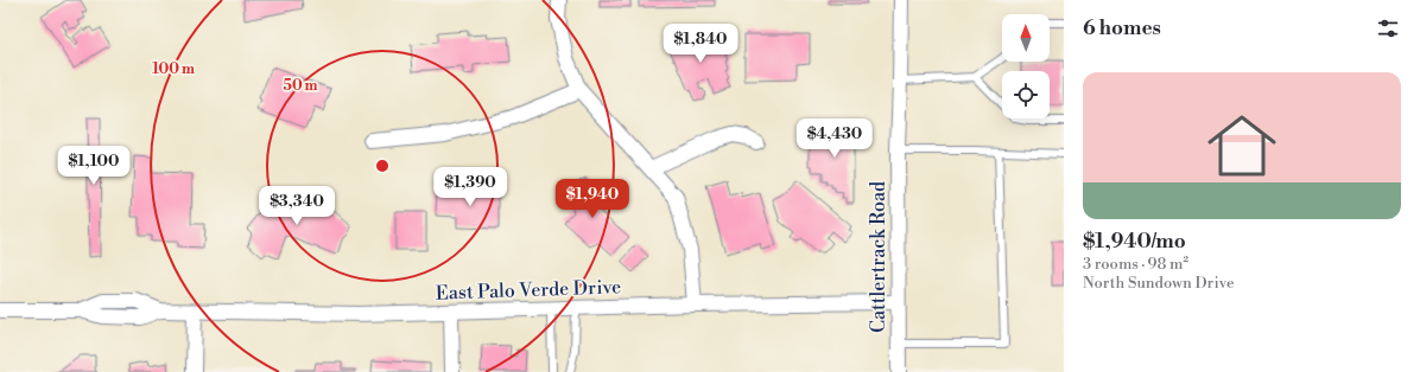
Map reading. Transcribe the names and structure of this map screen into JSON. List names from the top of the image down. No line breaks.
{"streets":{"street":["Cattlertrack Road","East Palo Verde Drive"]},"crossings":[["Cattlertrack Road","East Palo Verde Drive"]],"north":"top","page":{"heading":"6 homes","price":["$1,840","$4,430","$1,100","$1,390","$1,940","$3,340"],"list":[{"name":"$1,940/mo","note":"3 rooms · 98 m² · North Sundown Drive"}]},"rings":["100 m","50 m"]}
